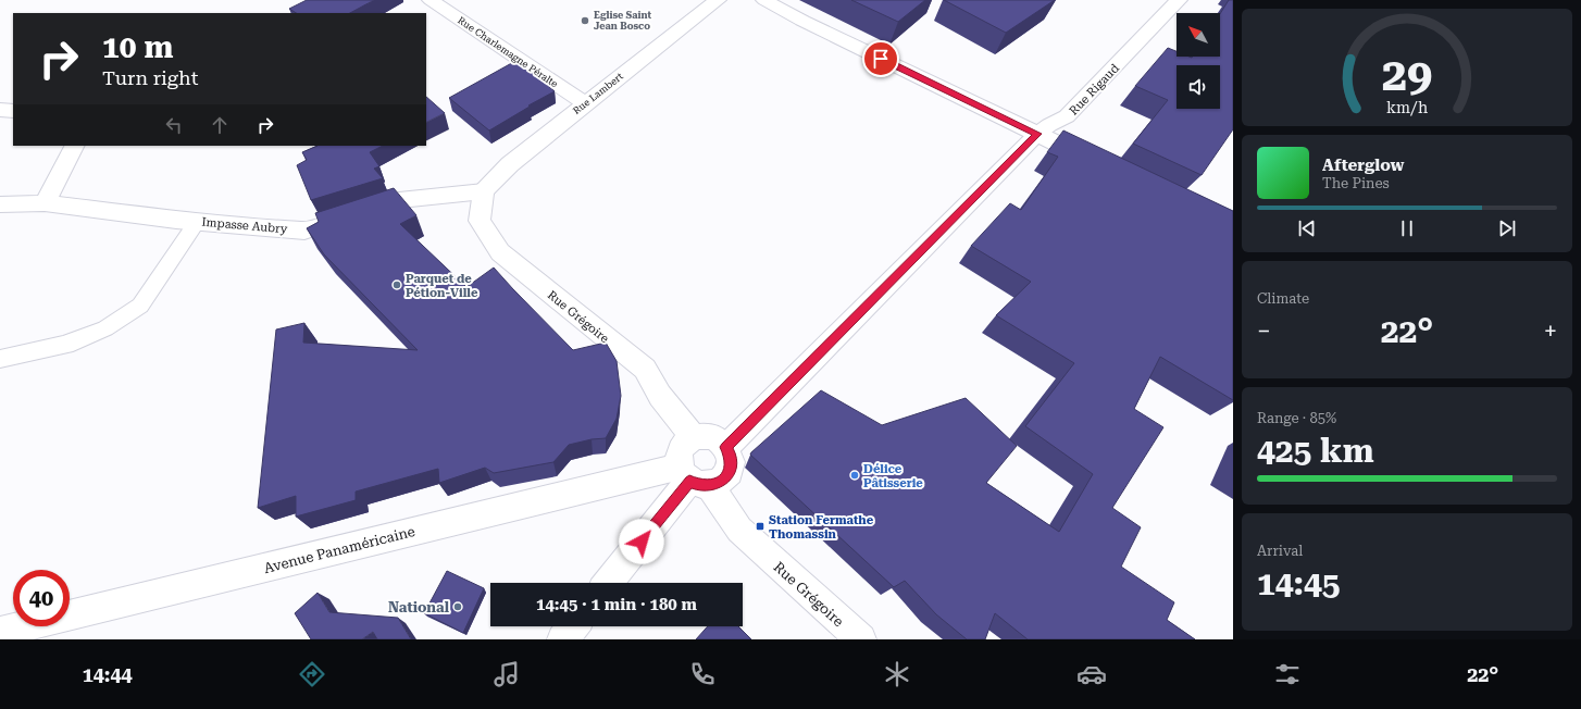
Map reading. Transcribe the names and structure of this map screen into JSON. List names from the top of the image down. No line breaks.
{"streets":{"street":["Rue Charlemagne Péralte","Rue Rigaud","Rue Lambert","Impasse Aubry","Rue Grégoire","Avenue Panaméricaine"]},"crossings":[["Rue Charlemagne Péralte","Rue Lambert"],["Rue Rigaud","Rue Grégoire"],["Rue Rigaud","Avenue Panaméricaine"],["Rue Lambert","Impasse Aubry"],["Rue Lambert","Rue Grégoire"],["Impasse Aubry","Rue Grégoire"],["Rue Grégoire","Avenue Panaméricaine"]],"places":{"other":["Eglise Saint Jean Bosco","Parquet de Pétion-Ville","Délice Pâtisserie","National"],"transit":["Station Fermathe Thomassin"]},"north":"top left","page":{"turn":["10 m","Turn right"],"song":["Afterglow","The Pines"],"tile":["Climate",["Range · 85%","425 km"],["Arrival","14:45"]],"heat":["−","22°","+"],"limit":"40","trip":"14:45 · 1 min · 180 m","tabs":["14:44","22°"],"gauge":["29","km/h"]}}
